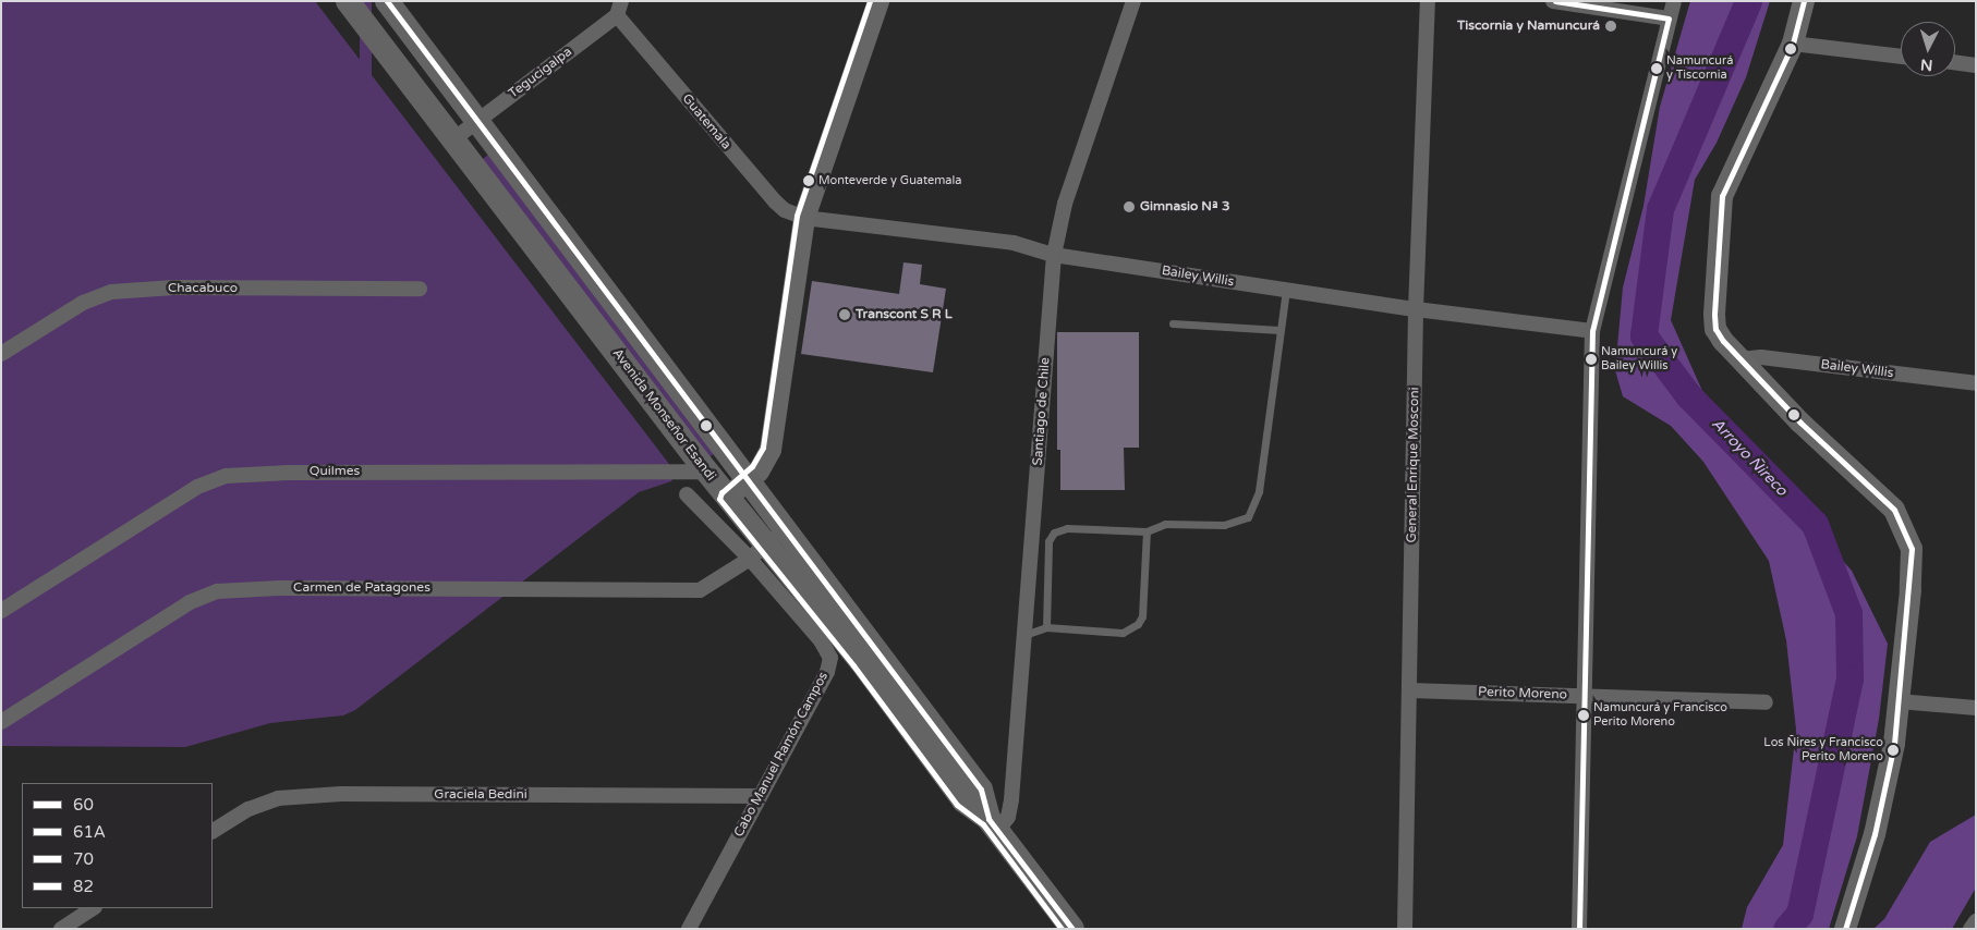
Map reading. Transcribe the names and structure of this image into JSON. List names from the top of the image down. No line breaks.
{"streets":{"main road":["Avenida Monseñor Esandi"],"street":["Tegucigalpa","Guatemala","Bailey Willis","Chacabuco","Santiago de Chile","General Enrique Mosconi","Quilmes","Carmen de Patagones","Perito Moreno","Cabo Manuel Ramón Campos","Graciela Bedini"]},"crossings":[["Tegucigalpa","Guatemala"],["Tegucigalpa","Avenida Monseñor Esandi"],["Guatemala","Bailey Willis"],["Bailey Willis","Santiago de Chile"],["Bailey Willis","General Enrique Mosconi"],["Santiago de Chile","Avenida Monseñor Esandi"],["Avenida Monseñor Esandi","Quilmes"],["Avenida Monseñor Esandi","Carmen de Patagones"],["Avenida Monseñor Esandi","Cabo Manuel Ramón Campos"],["General Enrique Mosconi","Perito Moreno"],["Carmen de Patagones","Cabo Manuel Ramón Campos"],["Cabo Manuel Ramón Campos","Graciela Bedini"]],"water":["Arroyo Ñireco"],"places":["Tiscornia y Namuncurá","Namuncurá y Tiscornia","Monteverde y Guatemala","Gimnasio Nª 3","Transcont S R L","Namuncurá y Bailey Willis","Namuncurá y Francisco Perito Moreno","Los Ñires y Francisco Perito Moreno"],"lines":["transit line 60","transit line 61A","transit line 70","transit line 82"],"legend":["60","61A","70","82"],"north":"bottom"}
